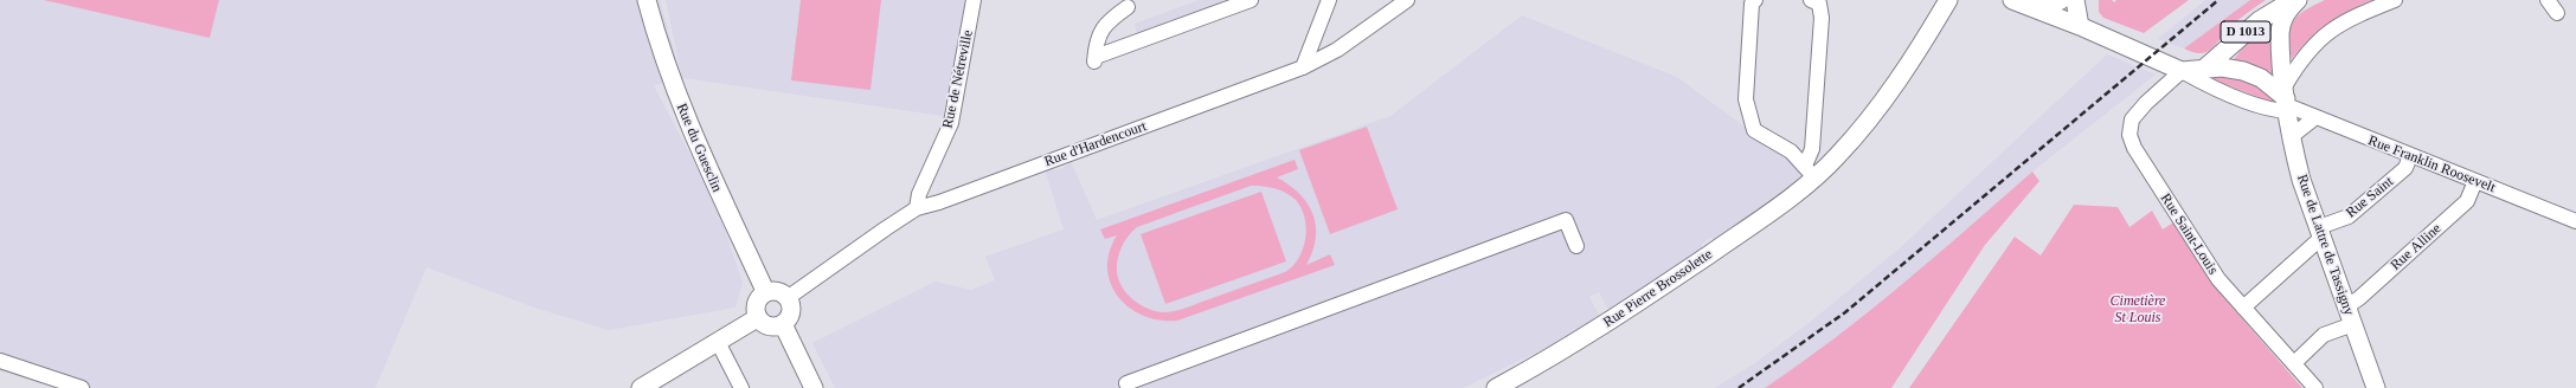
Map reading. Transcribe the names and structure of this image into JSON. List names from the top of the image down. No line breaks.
{"streets":{"main road":["D 1013","Rue du Guesclin","Rue de Lattre de Tassigny","Rue Pierre Brossolette"],"street":["Rue de Nétreville","Rue d'Hardencourt","Rue Franklin Roosevelt","Rue Saint","Rue Saint-Louis","Rue Alline"]},"crossings":[["Rue de Nétreville","Rue d'Hardencourt"],["Rue d'Hardencourt","Rue du Guesclin"],["Rue Franklin Roosevelt","Rue Saint"],["Rue Franklin Roosevelt","Rue Saint-Louis"],["Rue Franklin Roosevelt","Rue de Lattre de Tassigny"],["Rue Franklin Roosevelt","Rue Alline"],["Rue Saint","Rue Saint-Louis"],["Rue Saint","Rue de Lattre de Tassigny"],["Rue de Lattre de Tassigny","Rue Alline"]],"parks":["Cimetière St Louis"]}
